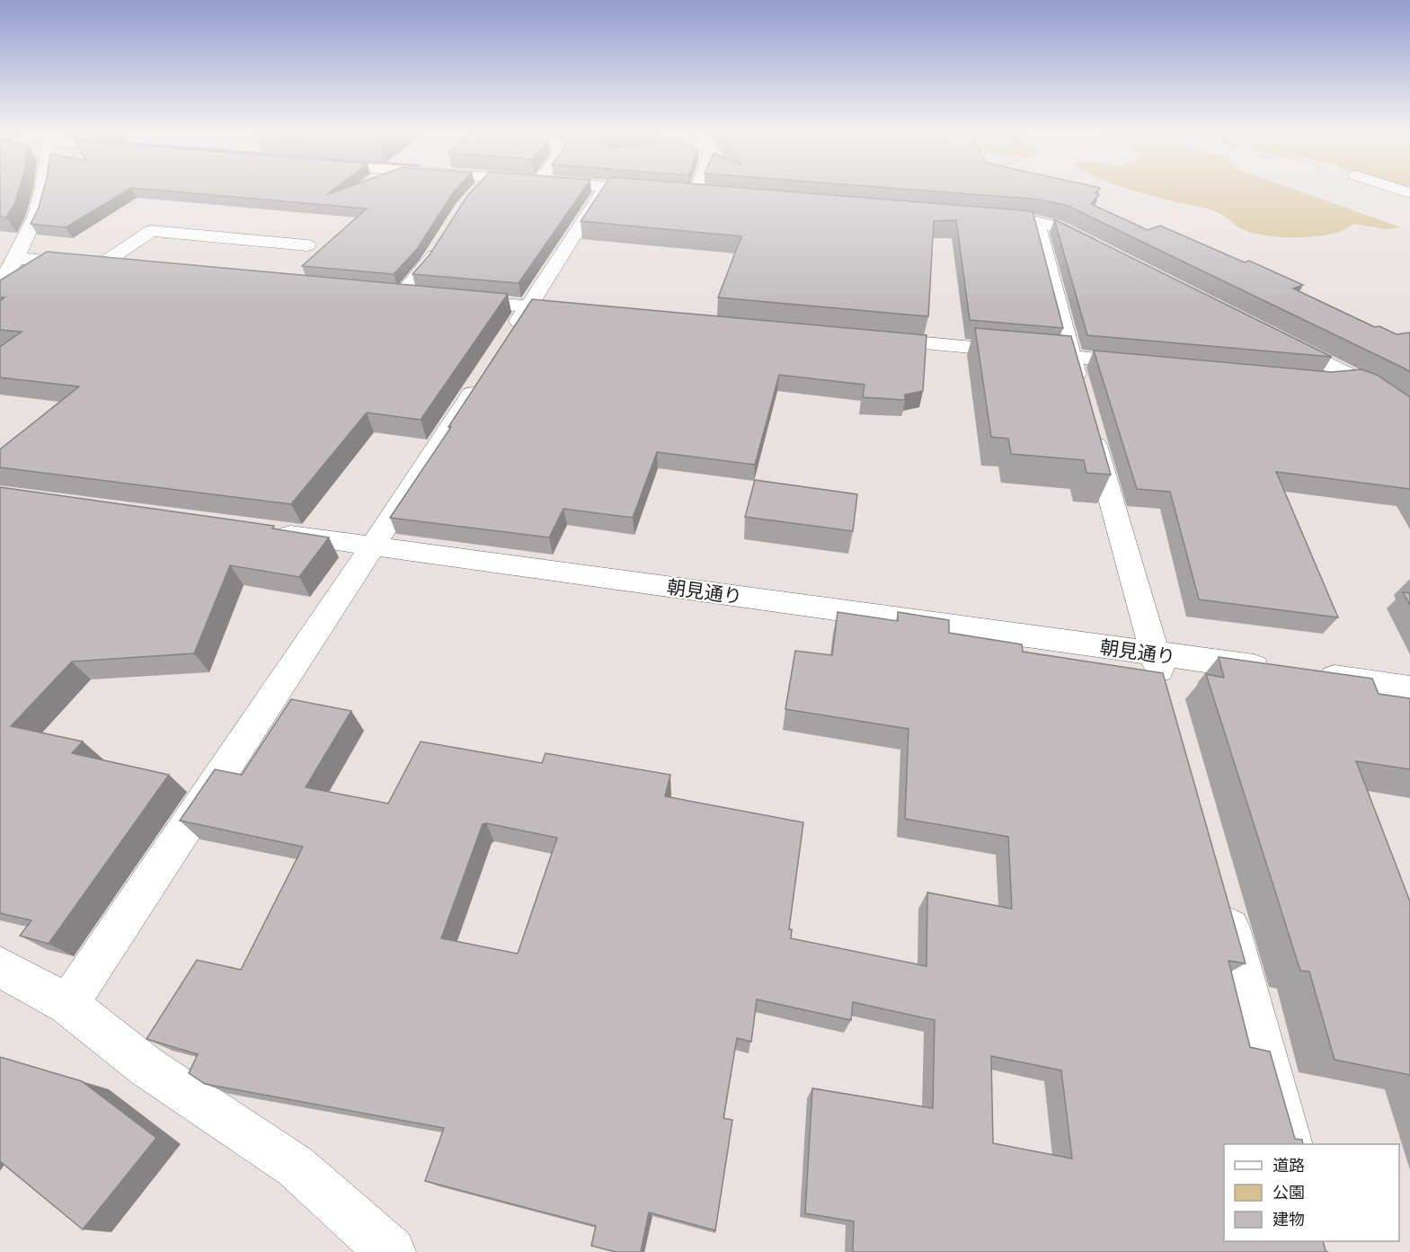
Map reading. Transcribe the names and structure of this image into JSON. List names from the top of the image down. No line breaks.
{"streets":{"street":["朝見通り"]},"legend":["道路","公園","建物"]}
